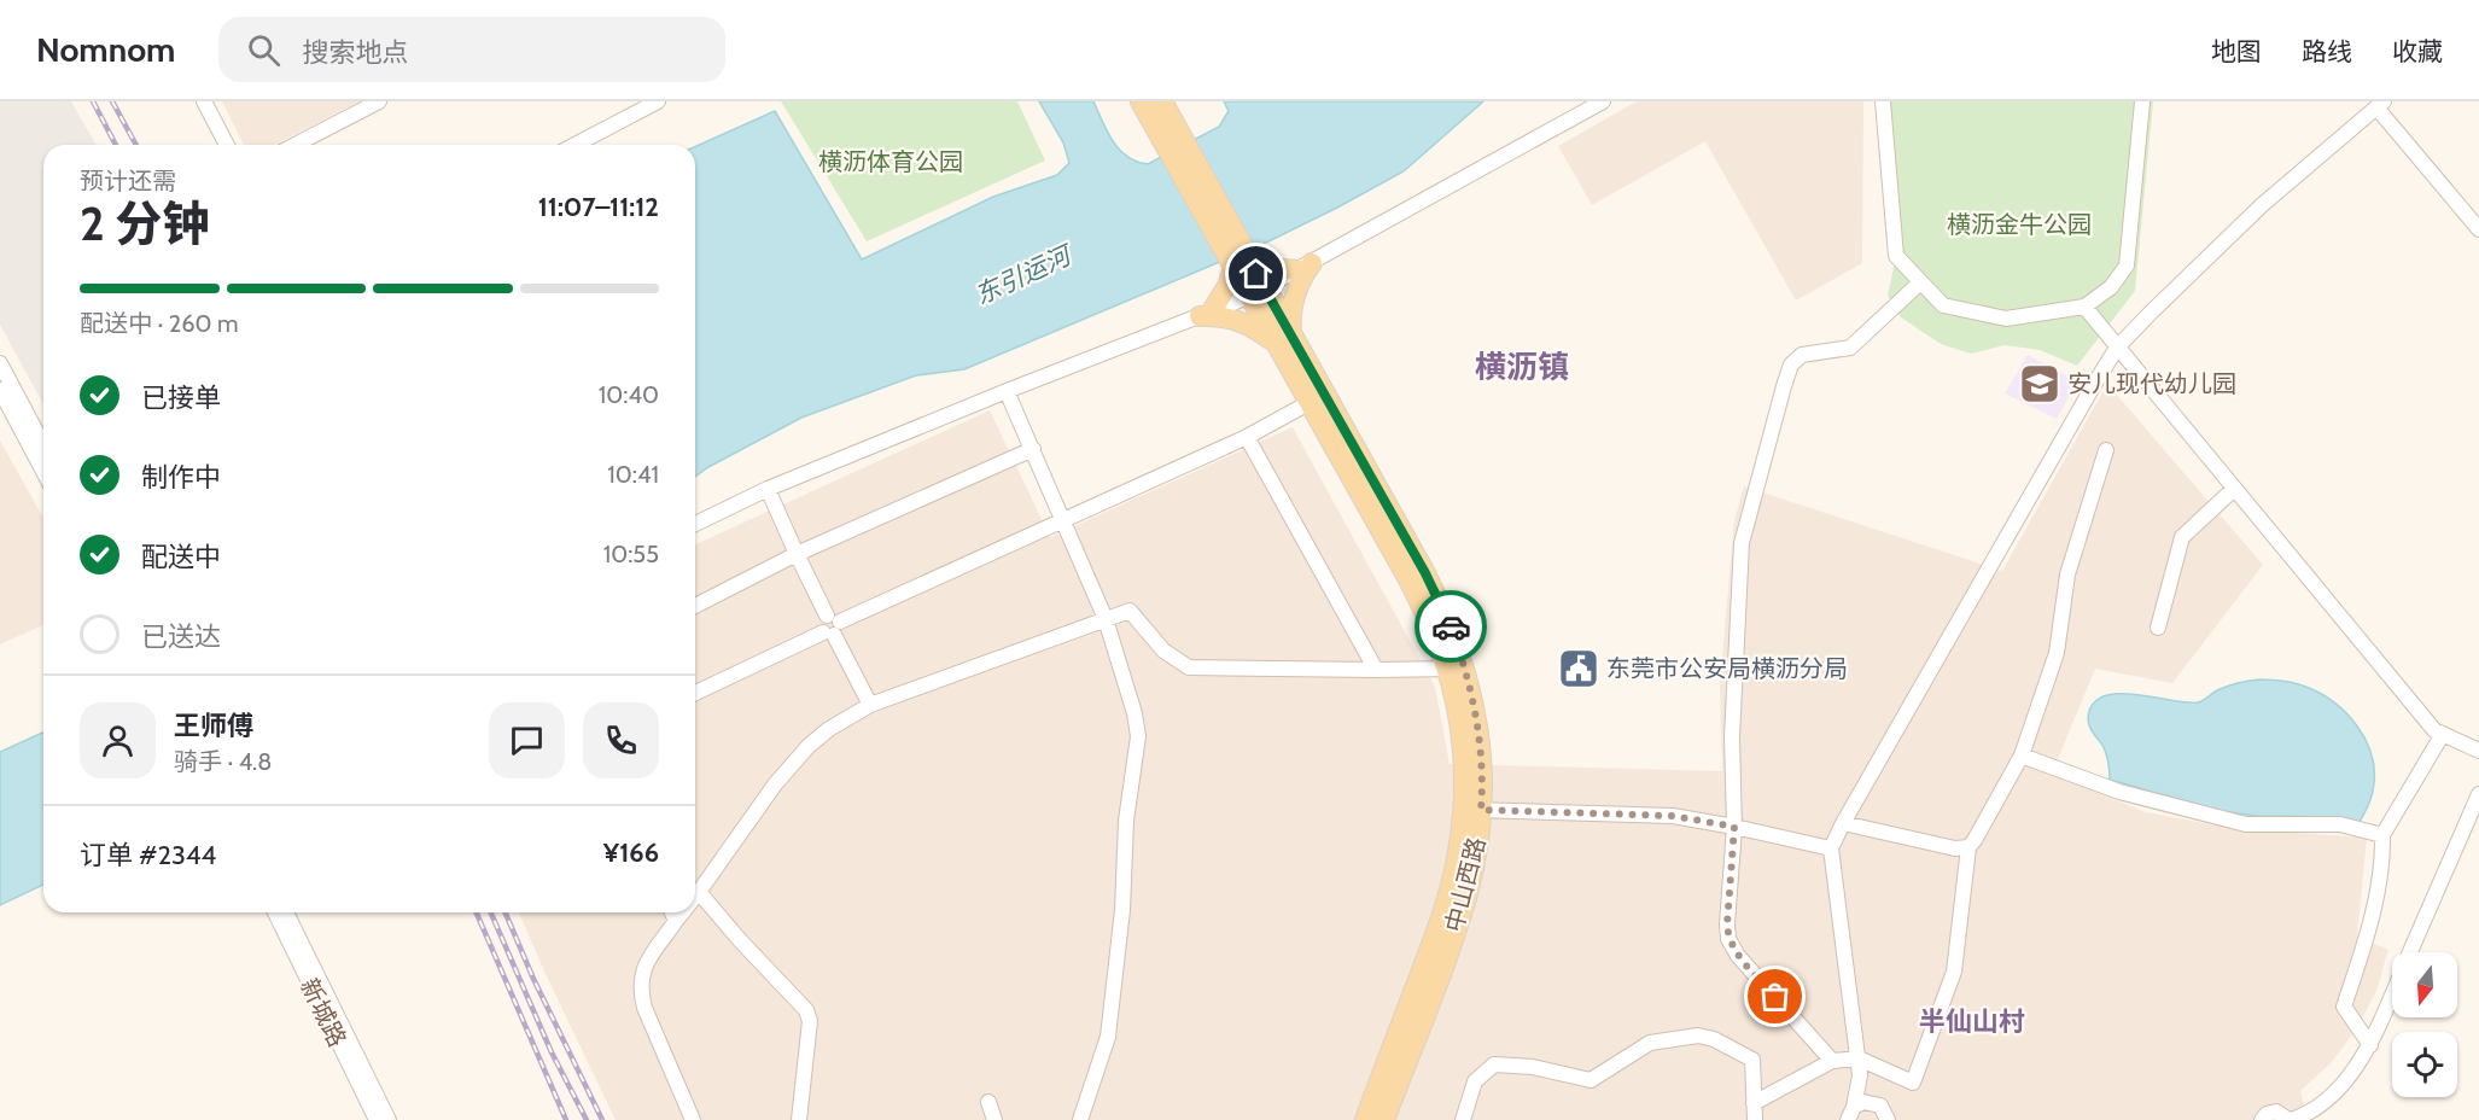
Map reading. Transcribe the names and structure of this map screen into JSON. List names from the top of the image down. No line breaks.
{"streets":{"main road":["中山西路"],"street":["新城路"]},"districts":["横沥镇","半仙山村"],"water":["东引运河"],"parks":["横沥体育公园","横沥金牛公园"],"places":{"school or university":["安儿现代幼儿园"],"public building":["东莞市公安局横沥分局"]},"north":"bottom","page":{"header":"Nomnom","search":"搜索地点","nav":["地图","路线","收藏"],"heading":["2 分钟","预计还需","11:07–11:12"],"panel":["王师傅","骑手 · 4.8","订单 #2344","¥166"],"bar":"配送中 · 260 m","list":[["已接单","10:40"],["制作中","10:41"],["配送中","10:55"],"已送达"]}}
